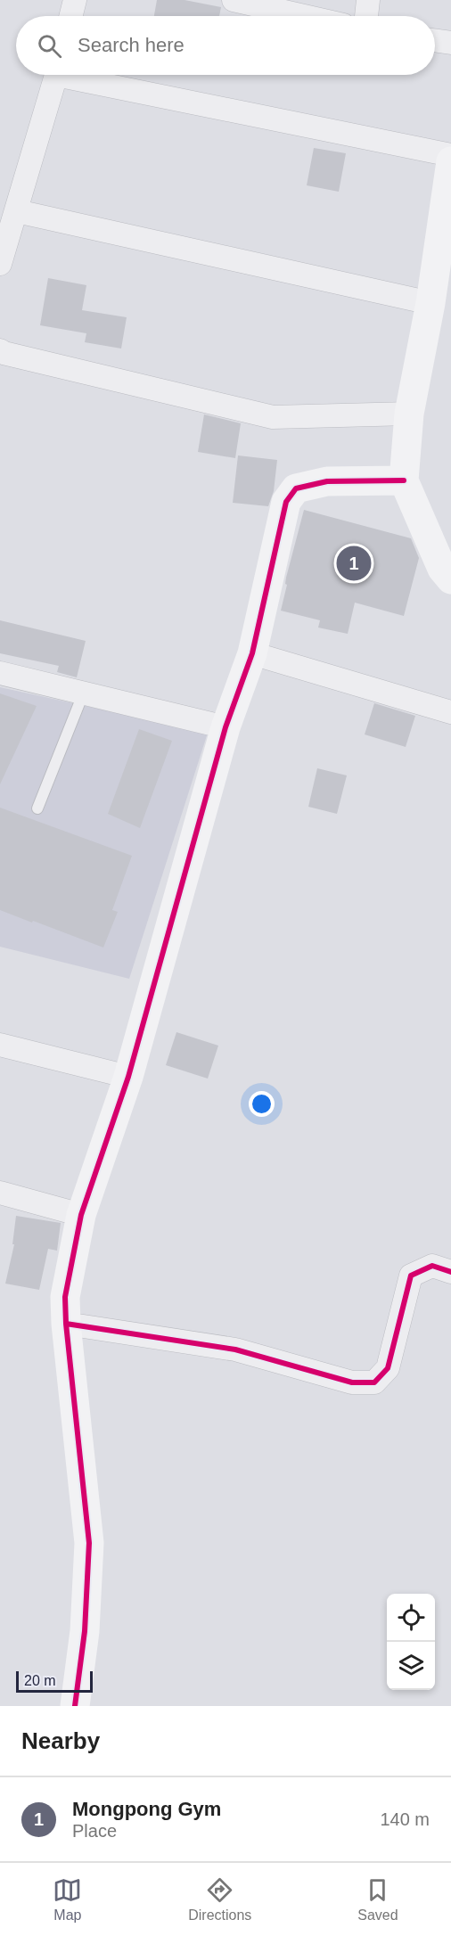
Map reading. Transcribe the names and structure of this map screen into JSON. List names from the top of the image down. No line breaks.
{"scale_bar":"20 m","page":{"search":"Search here","pins":"1","scale":"20 m","heading":"Nearby","list":[{"mark":"1","name":"Mongpong Gym","note":"Place","value":"140 m"}],"nav":["Map","Directions","Saved"]}}
